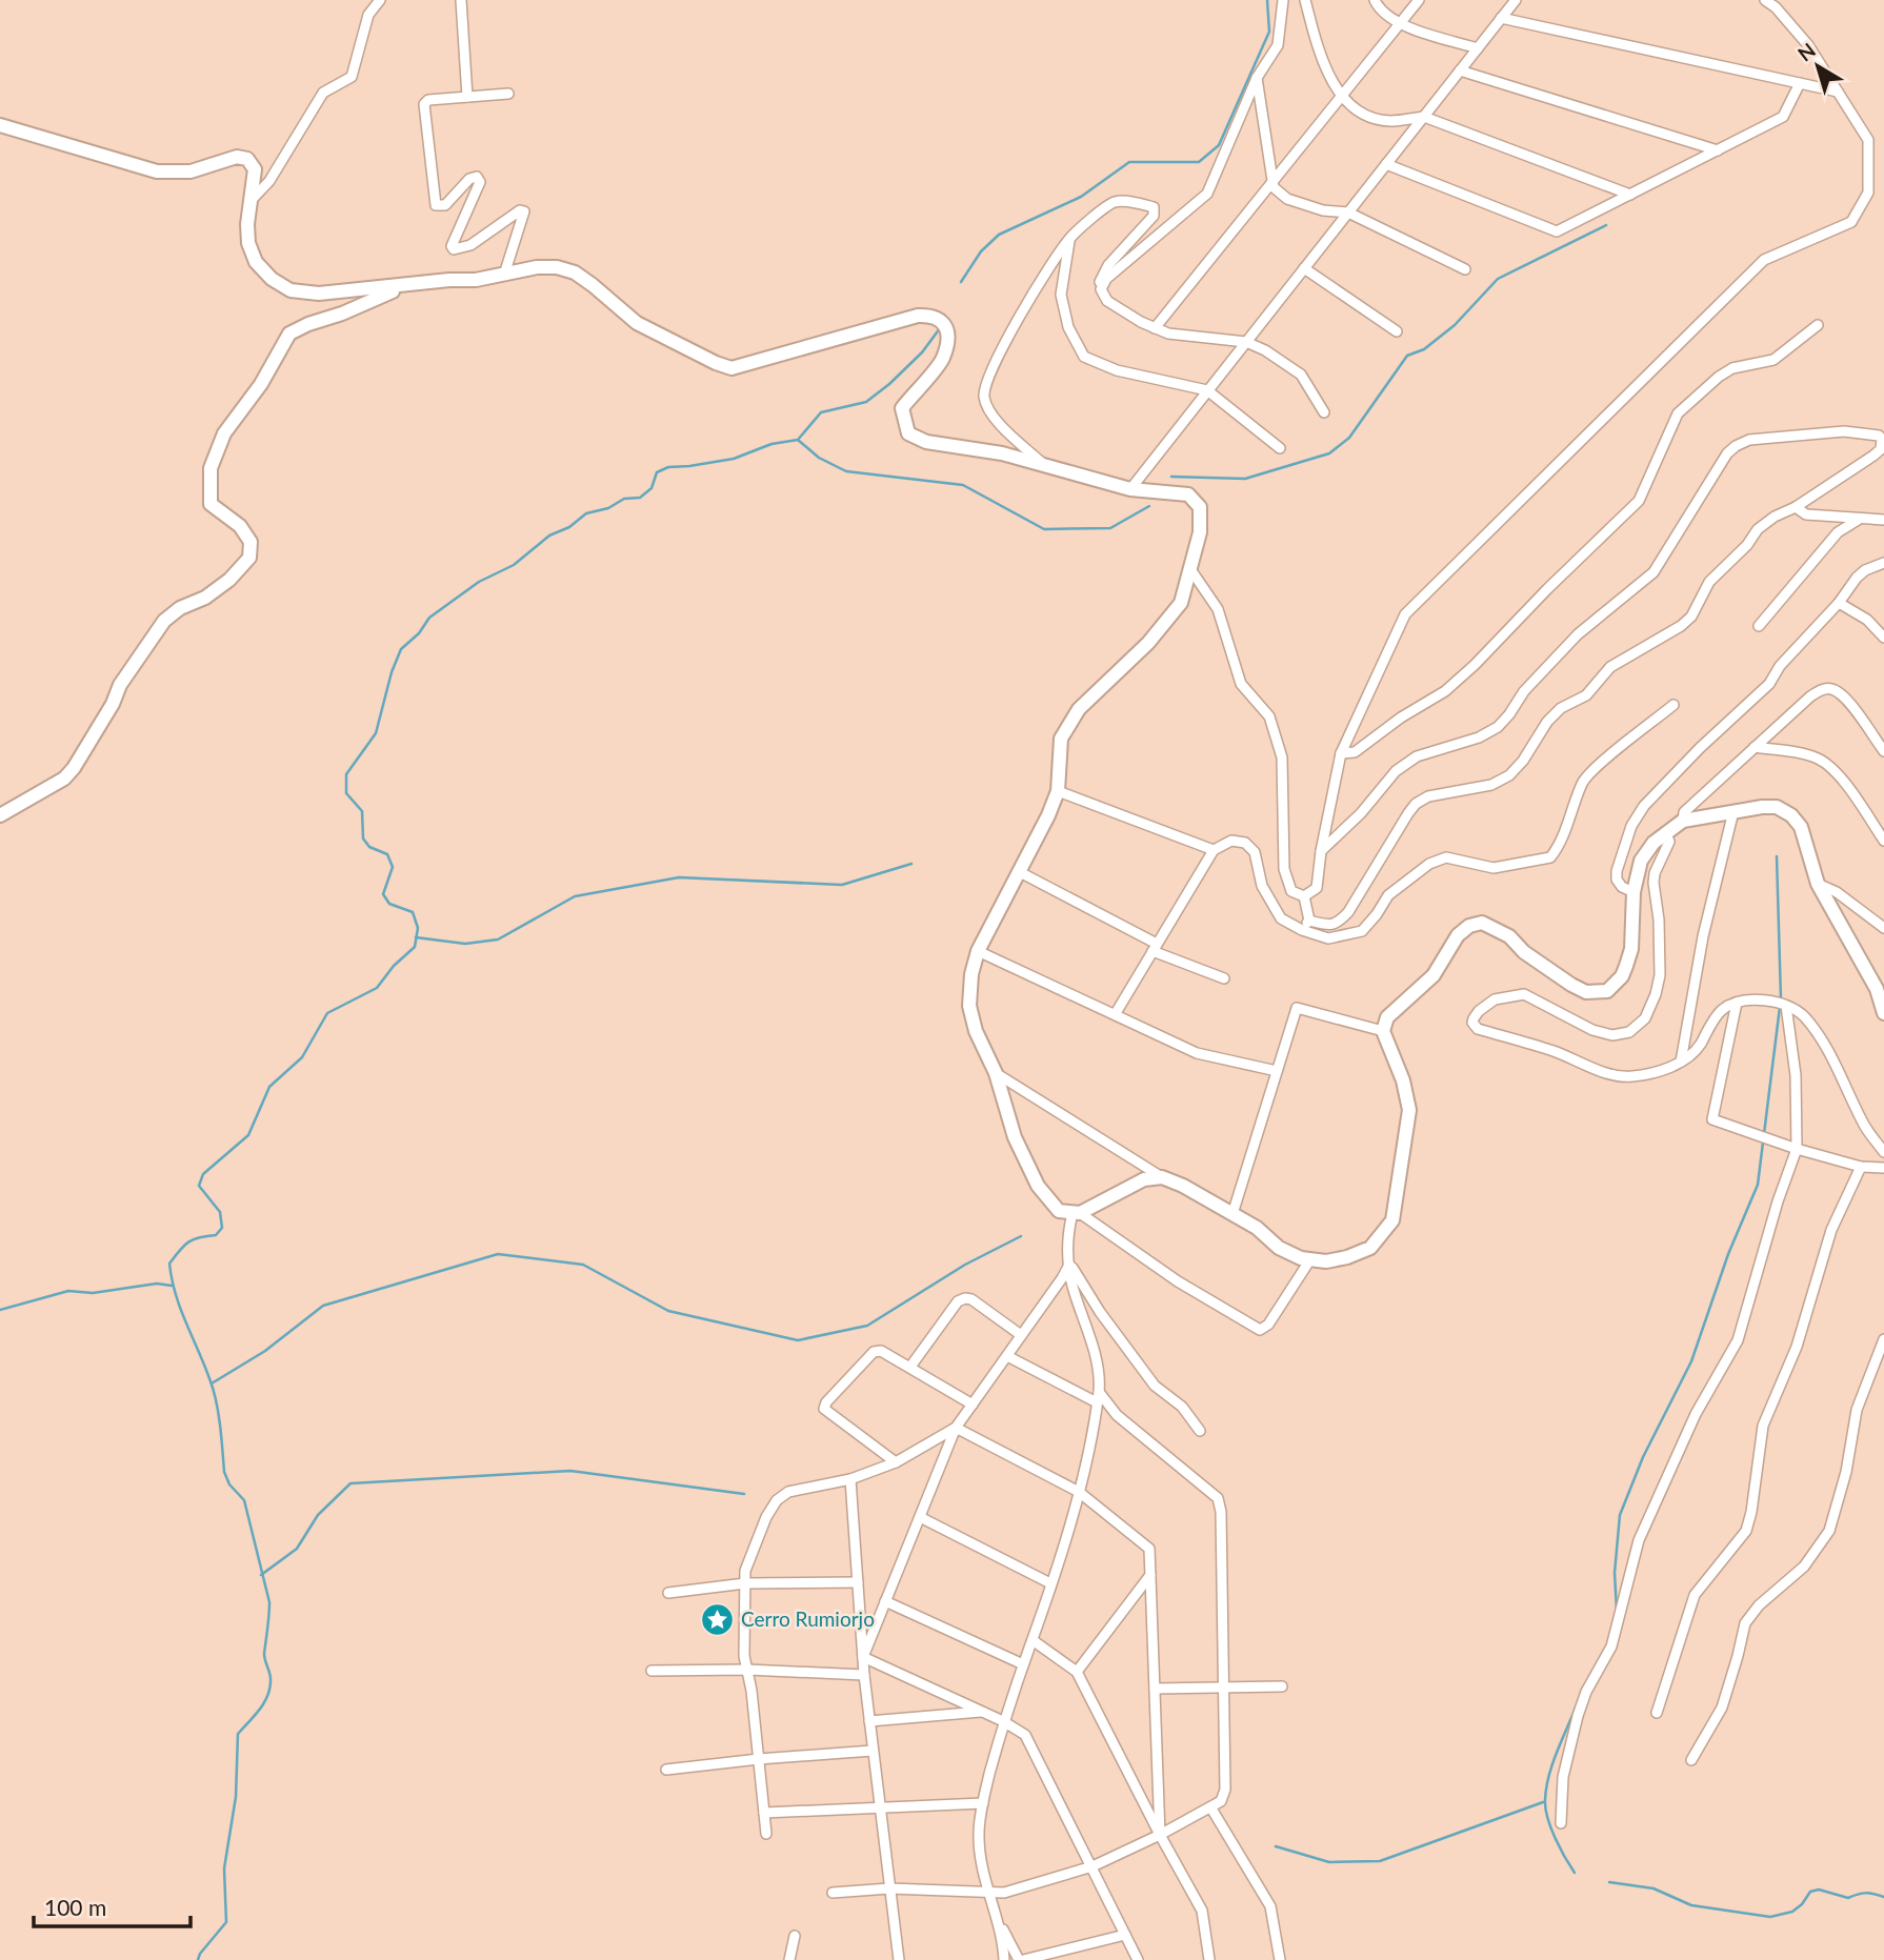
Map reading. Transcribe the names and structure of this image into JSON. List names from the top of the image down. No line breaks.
{"places":{"place":["Cerro Rumiorjo"]},"scale_bar":"100 m","north":"top left"}
